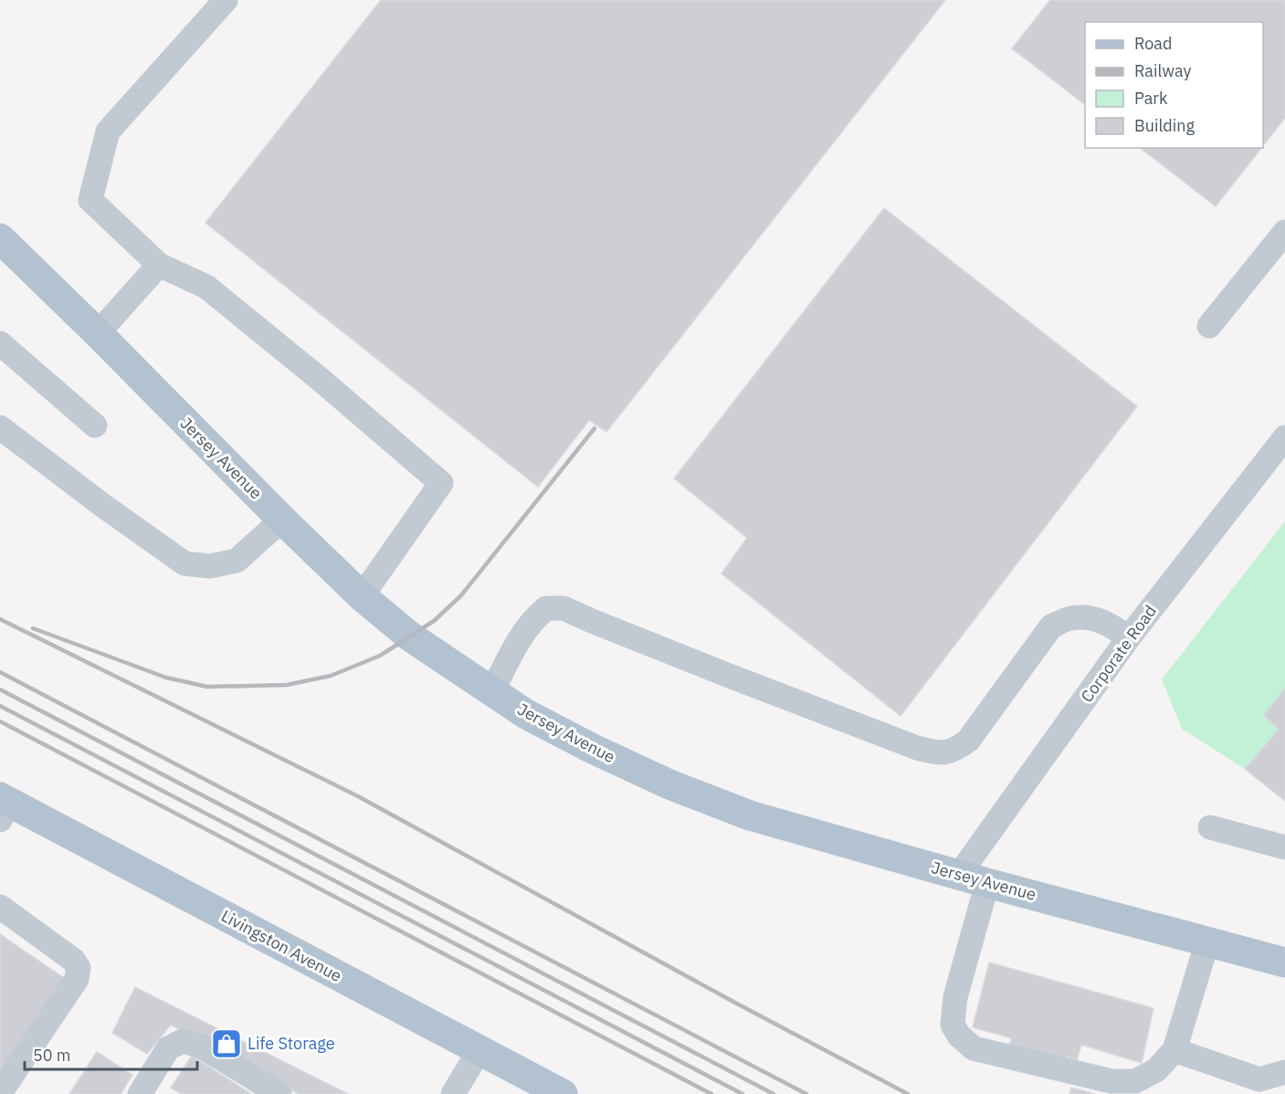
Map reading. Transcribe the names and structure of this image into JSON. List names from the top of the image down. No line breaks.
{"streets":{"main road":["Jersey Avenue","Livingston Avenue"],"street":["Corporate Road"]},"crossings":[["Jersey Avenue","Corporate Road"]],"places":{"shop":["Life Storage"]},"legend":["Road","Railway","Park","Building"],"scale_bar":"50 m"}
